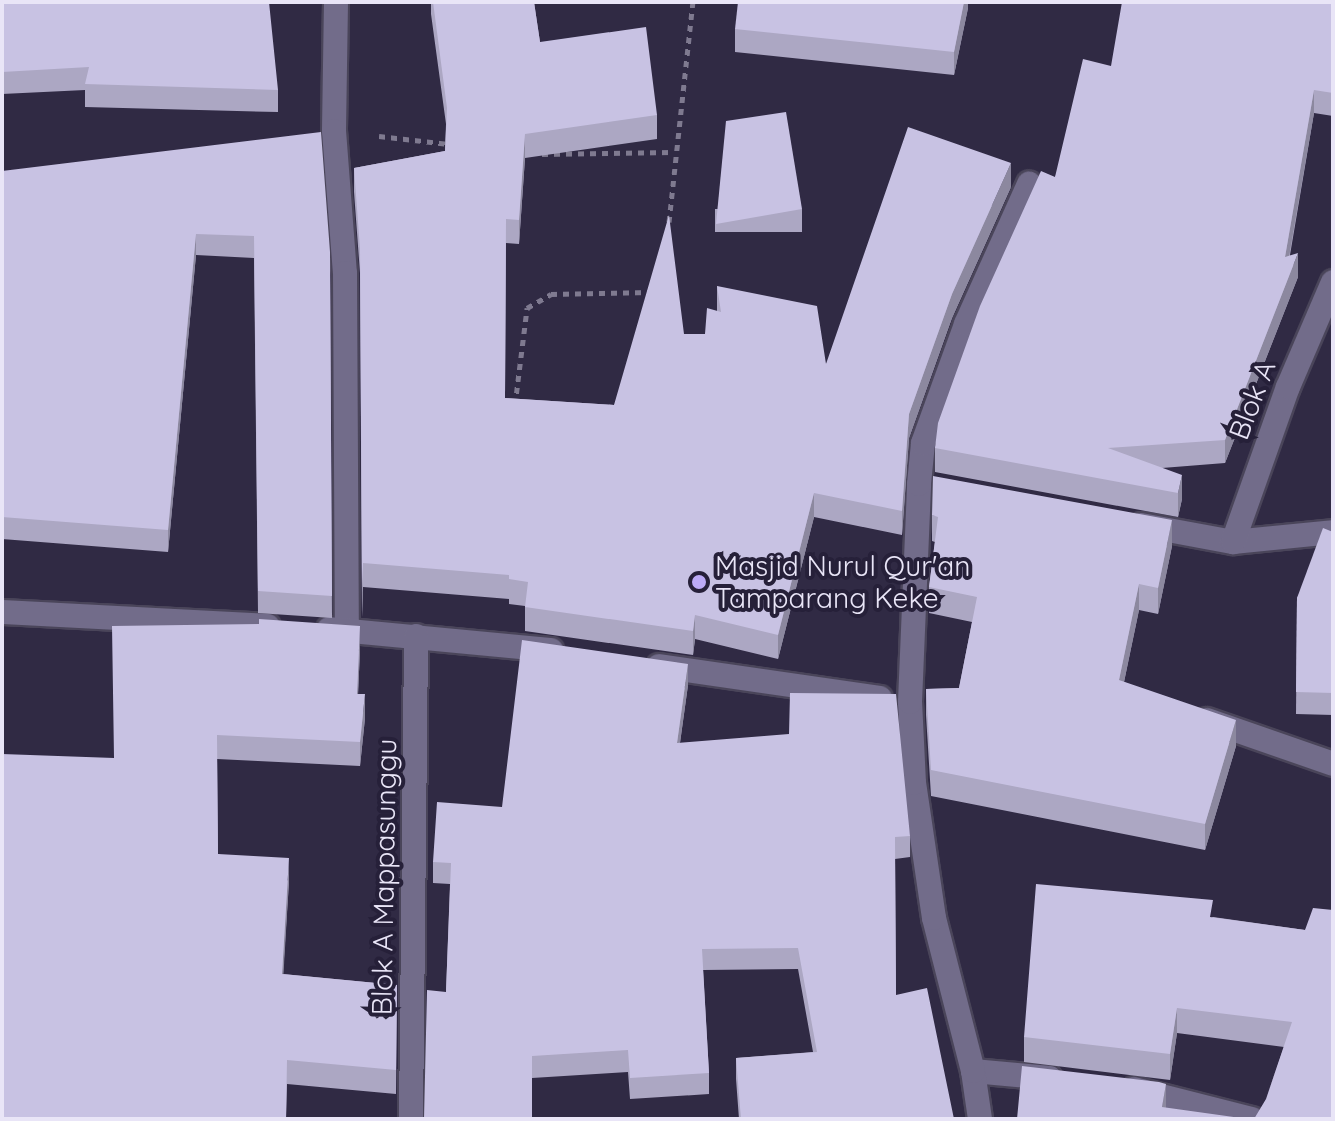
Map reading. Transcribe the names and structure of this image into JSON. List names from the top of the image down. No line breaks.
{"streets":{"street":["Blok A","Blok A Mappasunggu"]},"places":["Masjid Nurul Qur'an Tamparang Keke"]}
